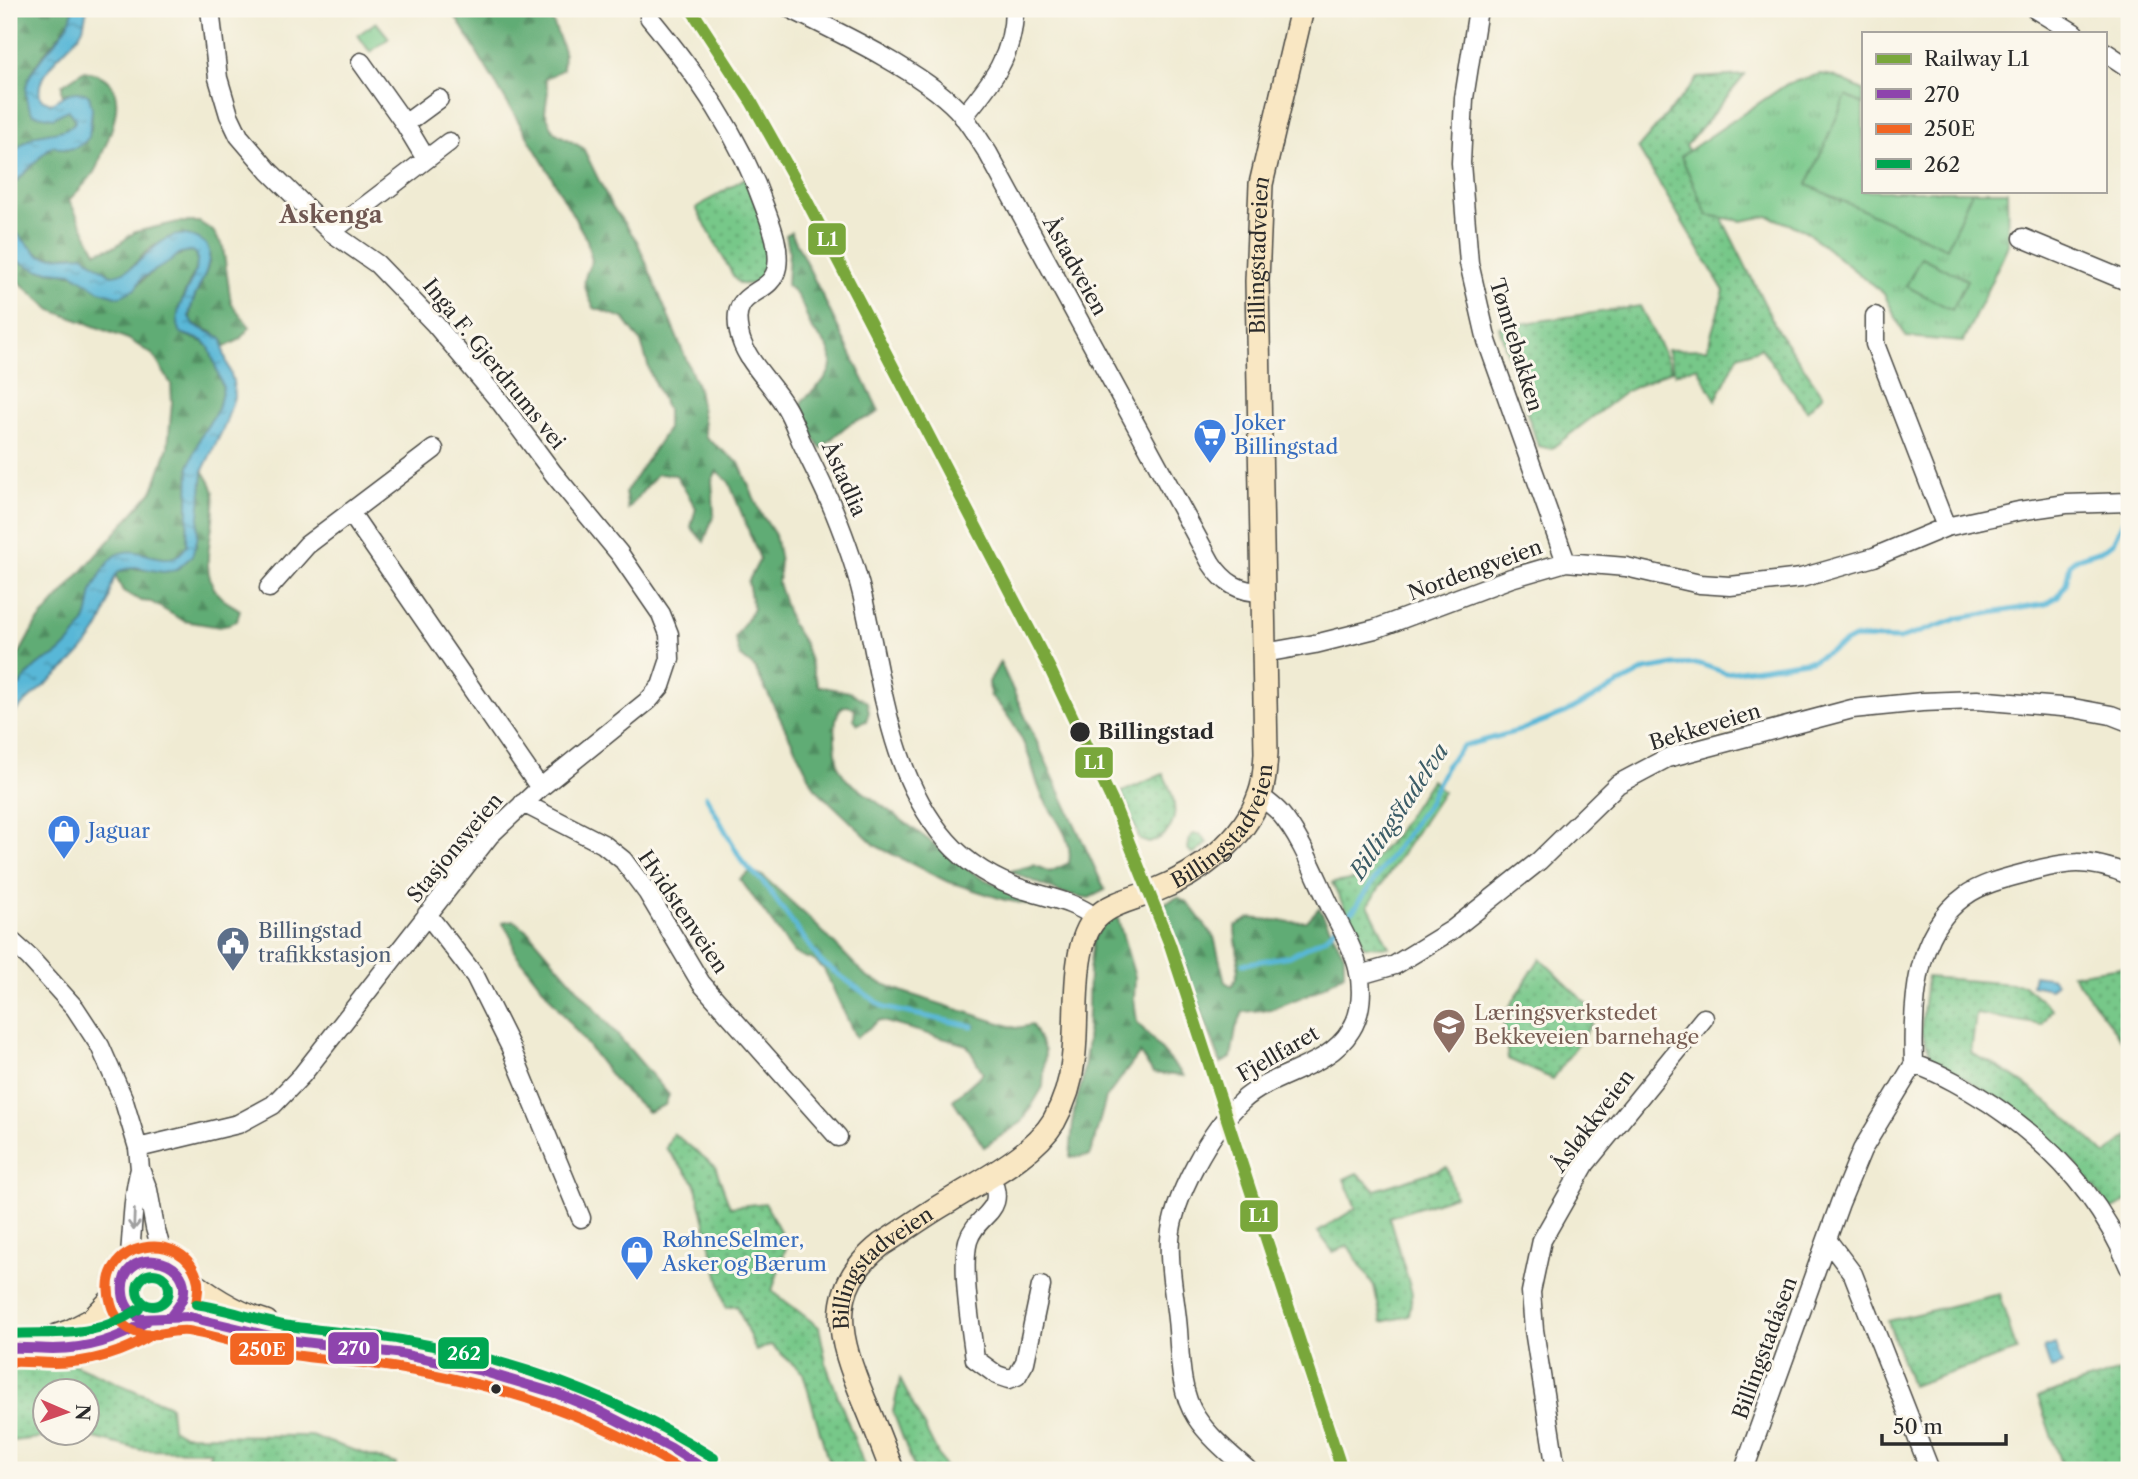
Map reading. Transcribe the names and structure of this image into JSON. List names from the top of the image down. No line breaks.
{"streets":{"main road":["Billingstadveien"],"street":["Åstadveien","Tømtebakken","Inga F. Gjerdrums vei","Åstadlia","Nordengveien","Bekkeveien","Stasjonsveien","Hvidstenveien","Fjellfaret","Åsløkkveien","Billingstadåsen"]},"crossings":[["Billingstadveien","Åstadveien"],["Billingstadveien","Åstadlia"],["Billingstadveien","Nordengveien"],["Billingstadveien","Fjellfaret"],["Tømtebakken","Nordengveien"],["Inga F. Gjerdrums vei","Stasjonsveien"],["Bekkeveien","Fjellfaret"],["Stasjonsveien","Hvidstenveien"]],"districts":["Askenga"],"water":["Billingstadelva"],"places":{"supermarket":["Joker Billingstad"],"other":["Billingstad"],"shop":["Jaguar","RøhneSelmer, Asker og Bærum"],"public building":["Billingstad trafikkstasjon"],"school or university":["Læringsverkstedet Bekkeveien barnehage"]},"lines":["rail line L1","transit line 250E","transit line 270","transit line 262"],"legend":["Railway L1","270","250E","262"],"scale_bar":"50 m","north":"right"}
